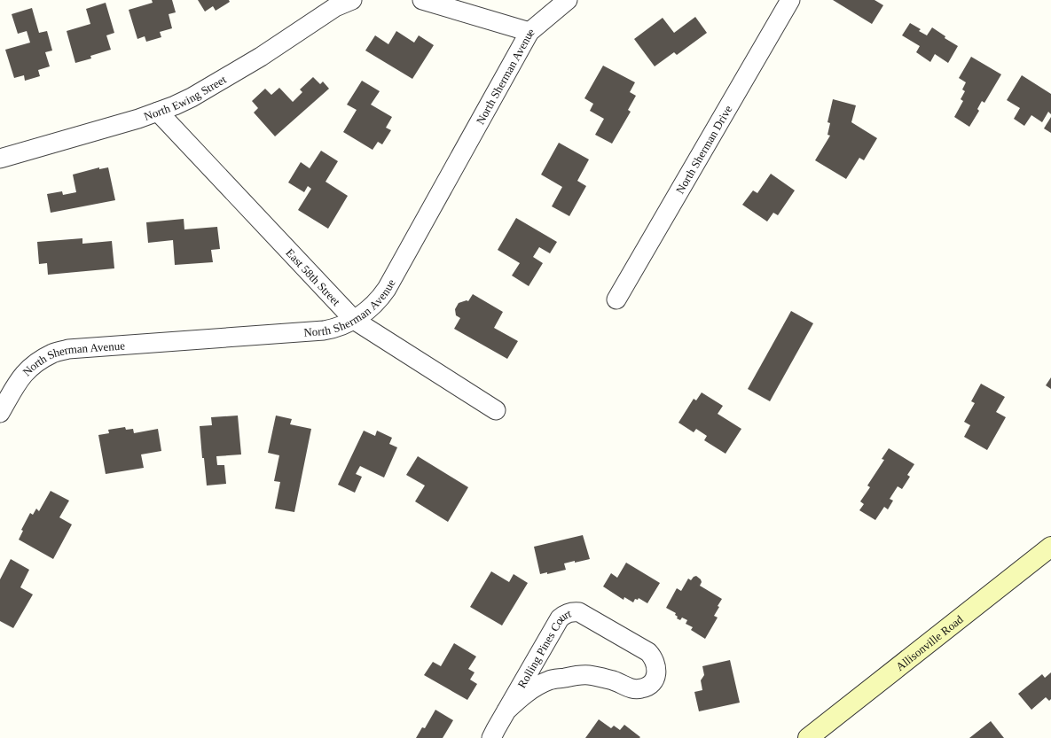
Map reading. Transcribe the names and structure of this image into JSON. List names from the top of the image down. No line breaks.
{"streets":{"main road":["Allisonville Road"],"street":["North Sherman Avenue","North Ewing Street","North Sherman Drive","East 58th Street","Rolling Pines Court"]},"crossings":[["North Sherman Avenue","East 58th Street"],["North Ewing Street","East 58th Street"]]}
